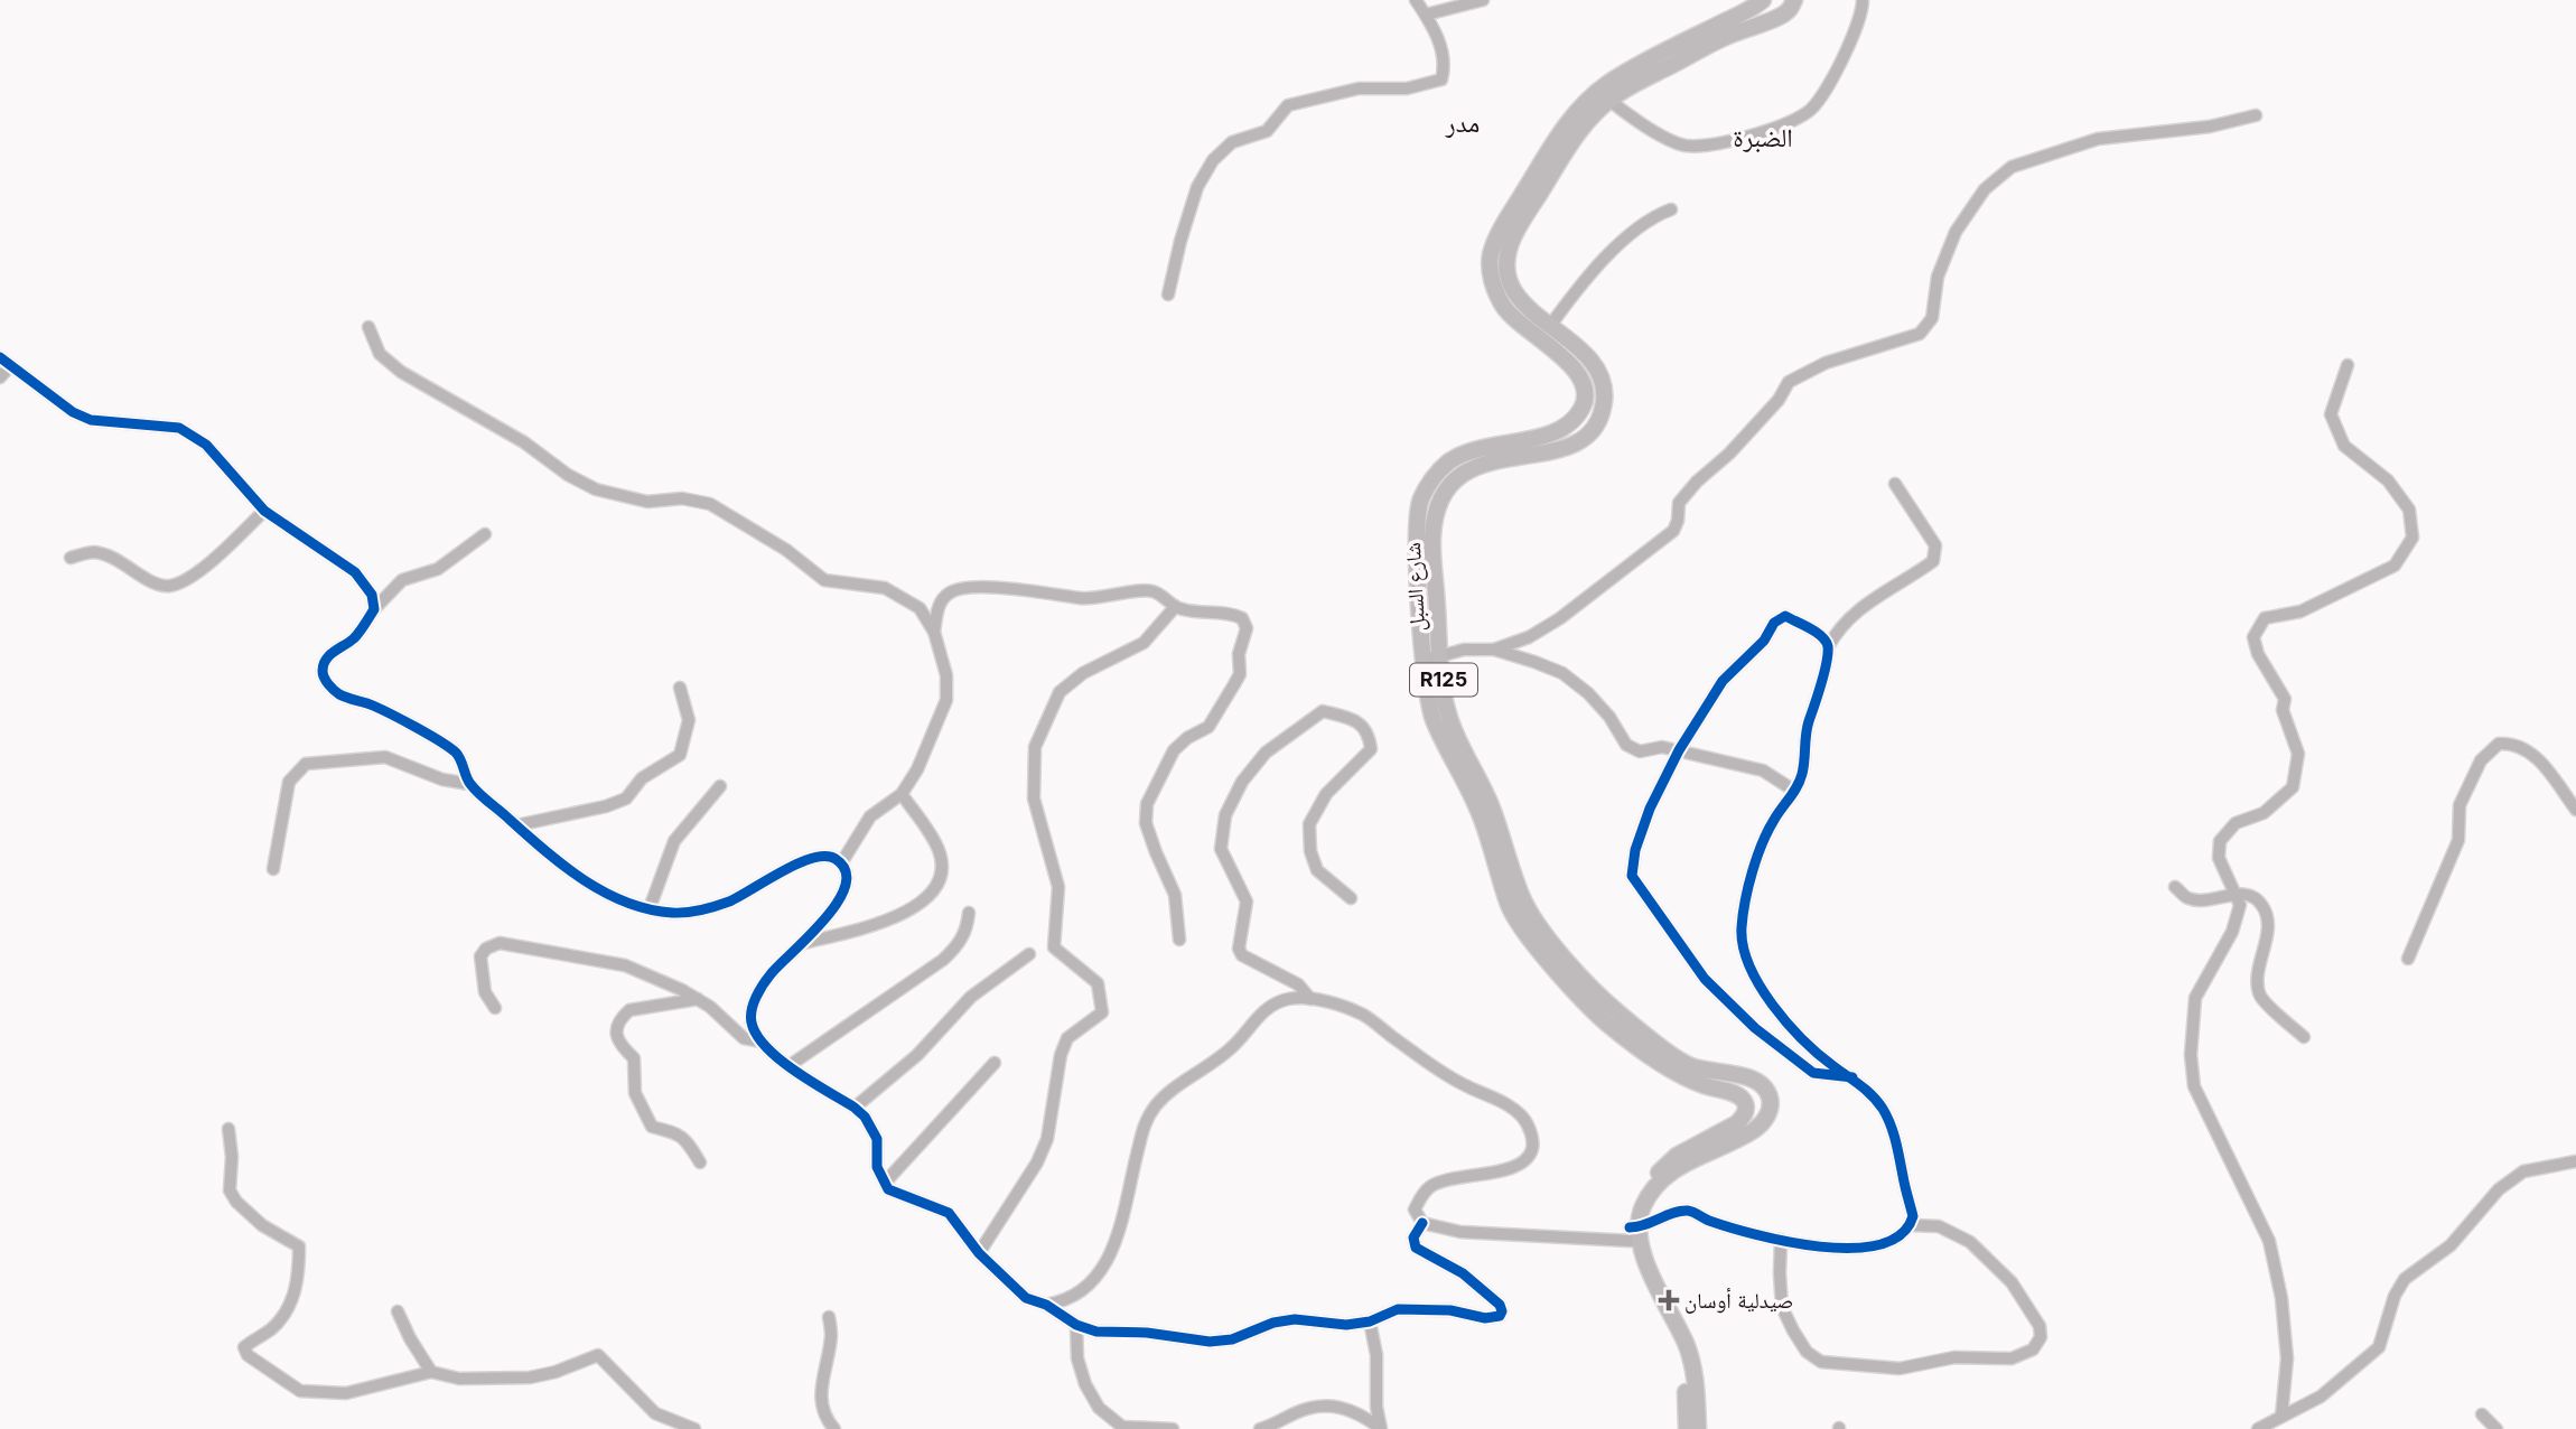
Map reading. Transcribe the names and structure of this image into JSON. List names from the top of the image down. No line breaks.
{"streets":{"main road":["شارع السبل","R125"]},"districts":["مدر","الضبرة"],"places":{"health":["صيدلية أوسان"]}}
